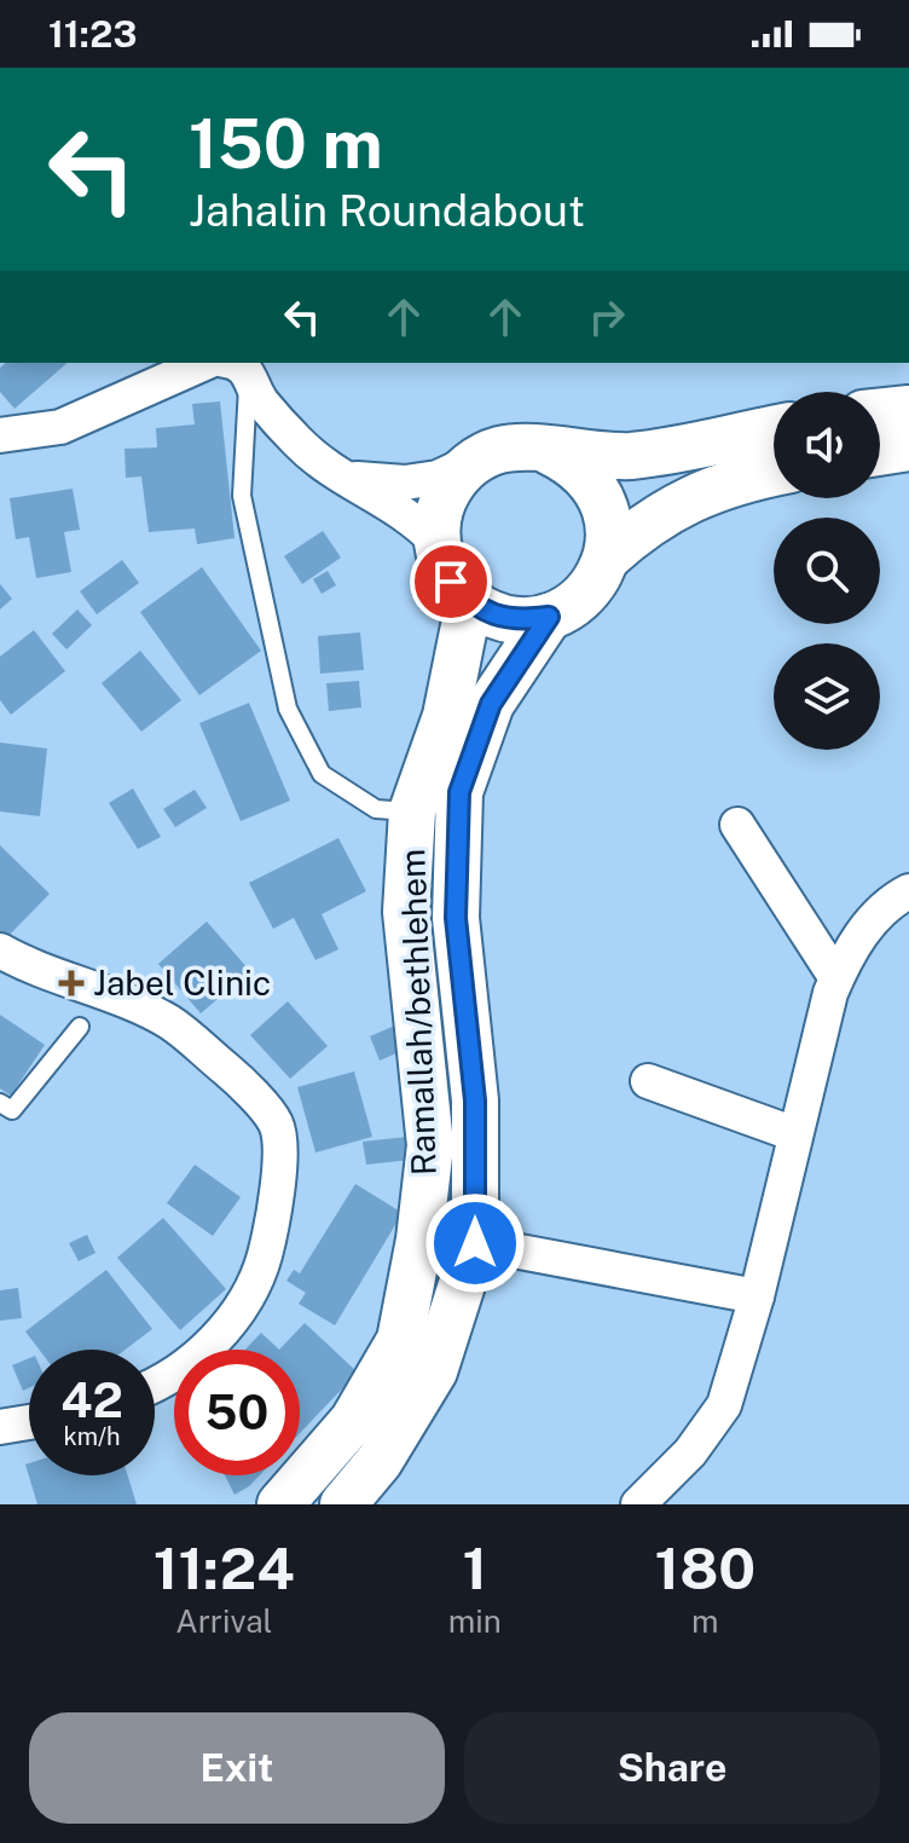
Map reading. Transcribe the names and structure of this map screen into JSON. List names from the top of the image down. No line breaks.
{"streets":{"main road":["Ramallah/bethlehem"]},"places":{"health":["Jabel Clinic"]},"page":{"status":"11:23","turn":["150 m","Jahalin Roundabout"],"speed":"42 km/h","limit":"50","eta":["11:24","Arrival","1","min","180","m"],"buttons":["Exit","Share"]}}
